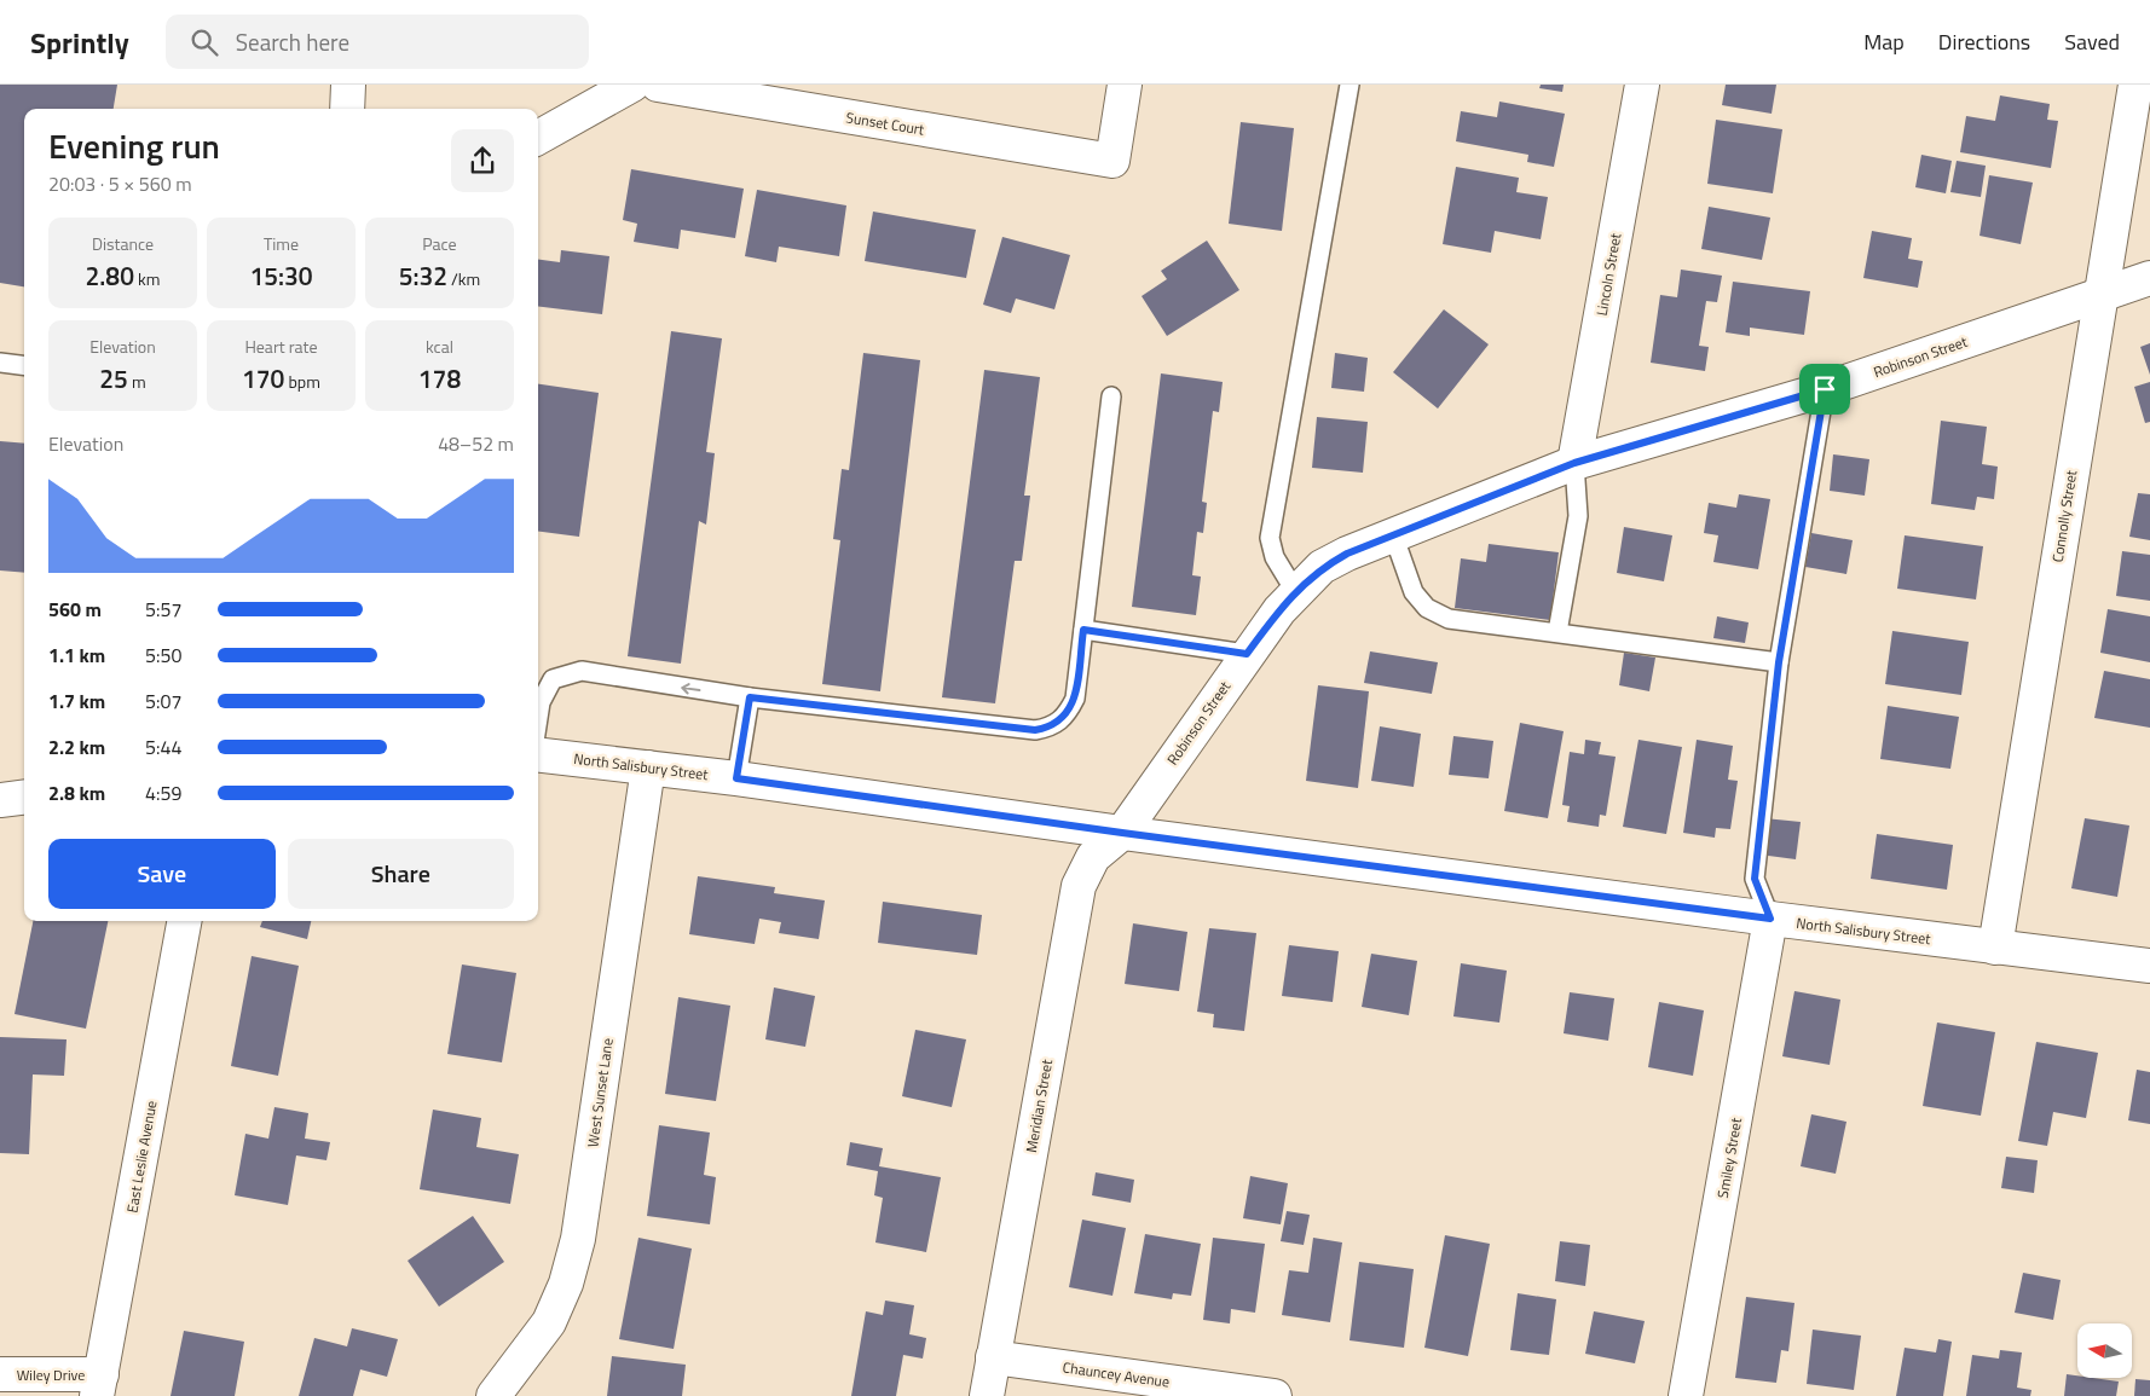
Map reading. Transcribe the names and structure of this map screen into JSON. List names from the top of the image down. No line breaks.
{"streets":{"street":["Sunset Court","Lincoln Street","Robinson Street","Connolly Street","North Salisbury Street","West Sunset Lane","Meridian Street","East Leslie Avenue","Smiley Street","Wiley Drive","Chauncey Avenue"]},"crossings":[["Lincoln Street","Robinson Street"],["Robinson Street","Connolly Street"],["Robinson Street","North Salisbury Street"],["Robinson Street","Meridian Street"],["Connolly Street","North Salisbury Street"],["North Salisbury Street","West Sunset Lane"],["North Salisbury Street","Meridian Street"],["North Salisbury Street","Smiley Street"],["Meridian Street","Chauncey Avenue"],["East Leslie Avenue","Wiley Drive"]],"north":"left","page":{"header":"Sprintly","search":"Search here","nav":["Map","Directions","Saved"],"heading":["Evening run","20:03 · 5 × 560 m"],"stats":[["Distance","2.80 km"],["Time","15:30"],["Pace","5:32 /km"],["Elevation","25 m"],["Heart rate","170 bpm"],["kcal","178"]],"chart":["Elevation","48–52 m"],"list":[{"name":"560 m","note":"5:57"},{"name":"1.1 km","note":"5:50"},{"name":"1.7 km","note":"5:07"},{"name":"2.2 km","note":"5:44"},{"name":"2.8 km","note":"4:59"}],"buttons":["Save","Share"]}}
